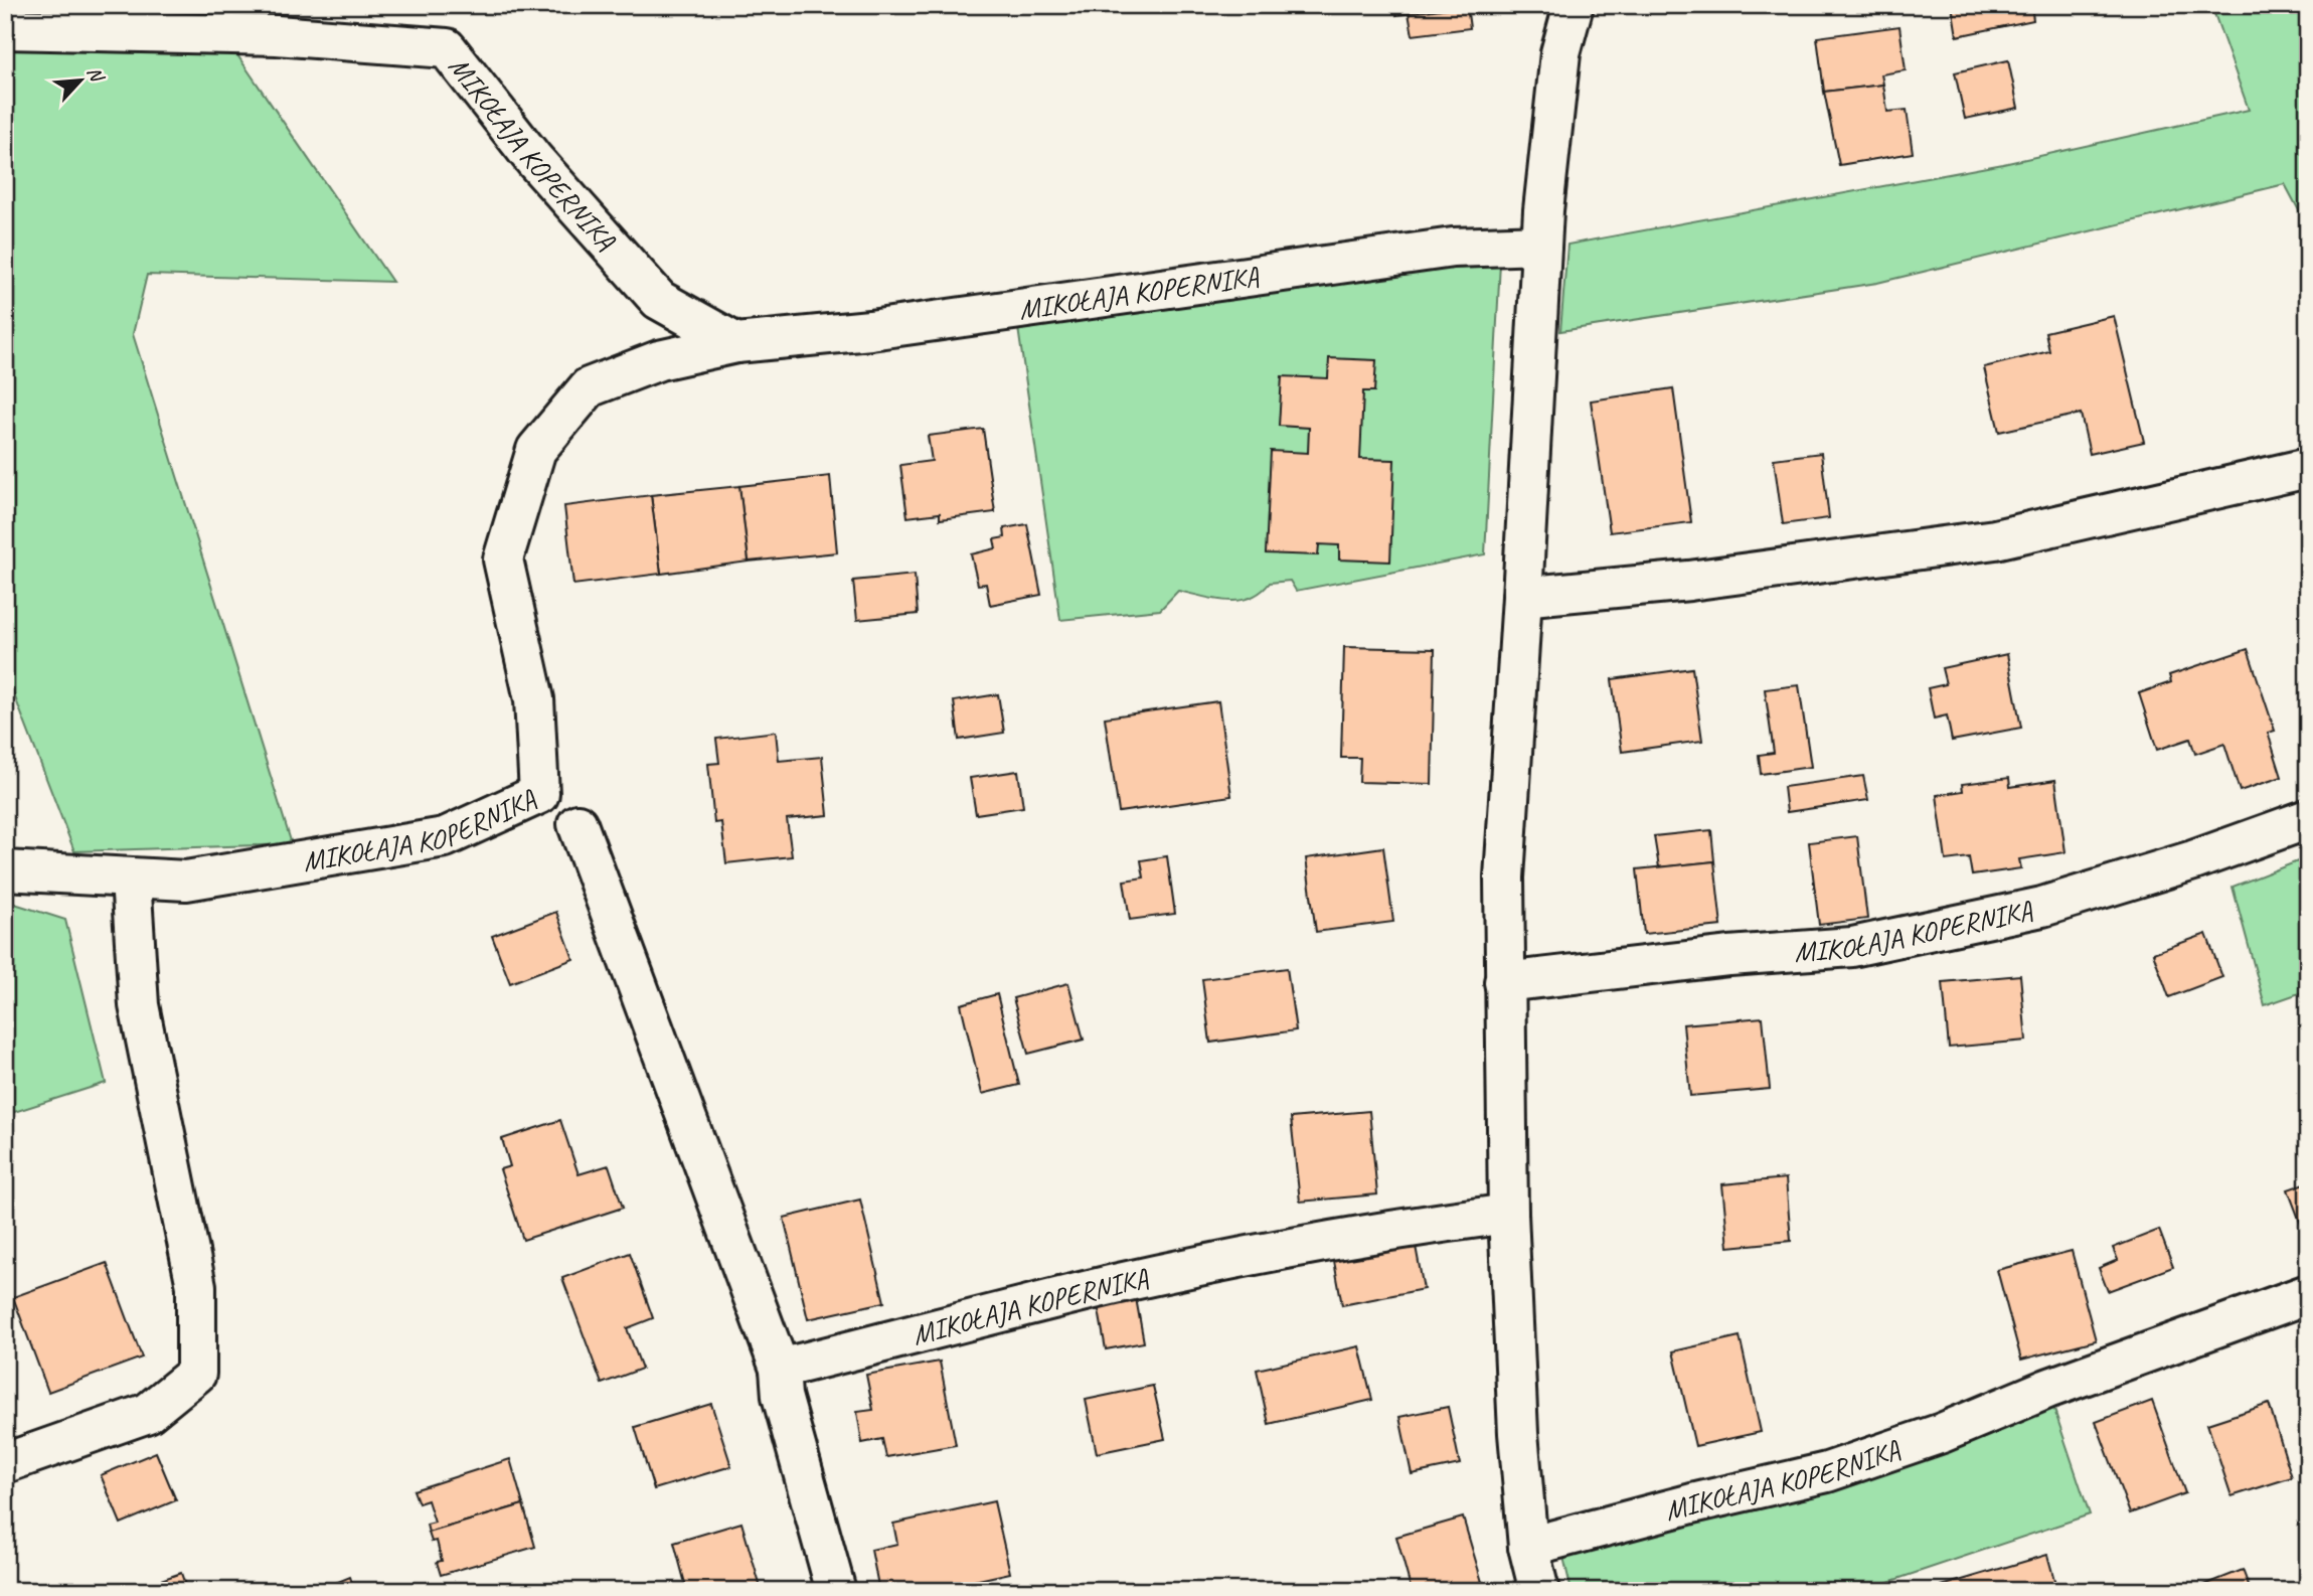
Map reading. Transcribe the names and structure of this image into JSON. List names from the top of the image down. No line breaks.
{"streets":{"street":["MIKOŁAJA KOPERNIKA"]},"north":"top right"}
